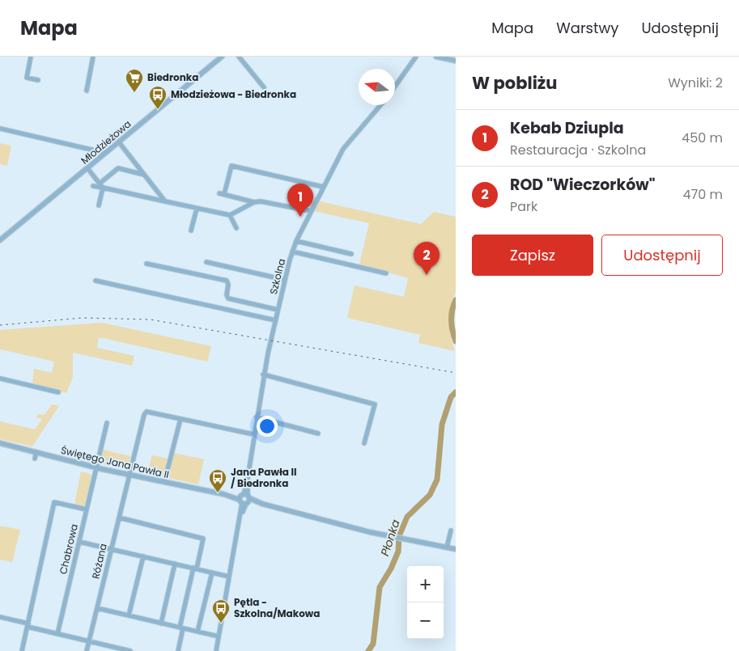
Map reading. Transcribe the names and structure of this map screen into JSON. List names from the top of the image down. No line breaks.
{"streets":{"street":["Młodzieżowa","Szkolna","Świętego Jana Pawła II","Chabrowa","Różana"]},"crossings":[["Szkolna","Świętego Jana Pawła II"],["Świętego Jana Pawła II","Chabrowa"],["Świętego Jana Pawła II","Różana"]],"water":["Płonka"],"places":{"supermarket":["Biedronka"],"bus stop":["Młodzieżowa - Biedronka","Jana Pawła II / Biedronka","Pętla - Szkolna/Makowa"]},"north":"left","page":{"header":"Mapa","nav":["Mapa","Warstwy","Udostępnij"],"heading":["W pobliżu","Wyniki: 2"],"list":[{"mark":"1","name":"Kebab Dziupla","note":"Restauracja · Szkolna","value":"450 m"},{"mark":"2","name":"ROD \"Wieczorków\"","note":"Park","value":"470 m"}],"pins":["1","2"],"buttons":["Zapisz","Udostępnij"],"map_buttons":["+","−"]}}
